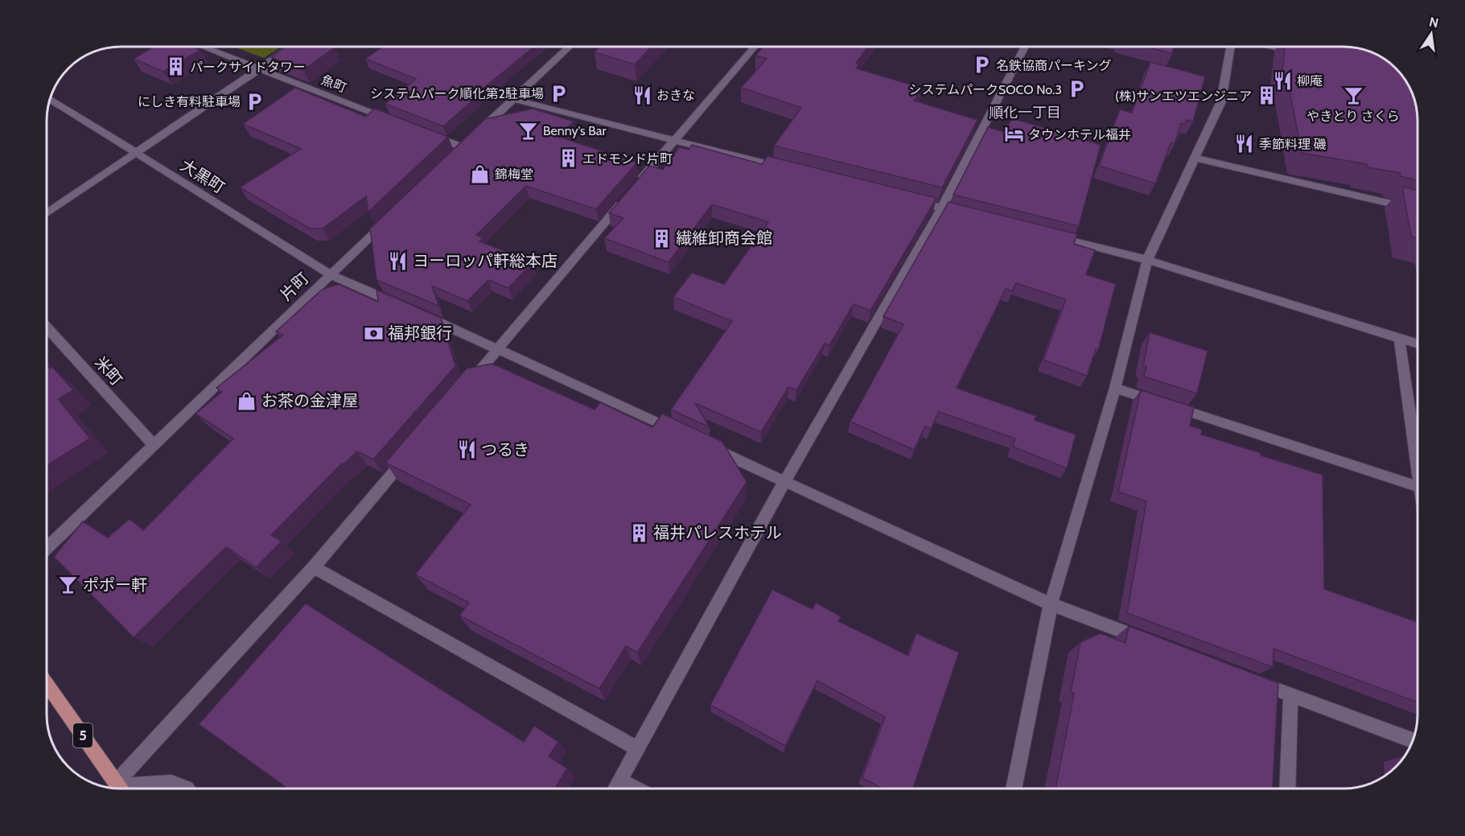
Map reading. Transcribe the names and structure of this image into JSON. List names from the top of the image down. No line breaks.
{"streets":{"main road":["5"],"street":["魚町","大黒町","片町","米町"]},"crossings":[["大黒町","片町"],["片町","米町"]],"districts":["順化一丁目"],"places":{"parking":["名鉄協商パーキング","システムパークSOCO No.3","システムパーク順化第2駐車場","にしき有料駐車場"],"building":["パークサイドタワー","(株)サンエツエンジニア","エドモンド片町","繊維卸商会館","福井パレスホテル"],"restaurant":["柳庵","おきな","季節料理 磯","ヨーロッパ軒総本店","つるき"],"bar":["やきとり さくら","Benny's Bar","ポポー軒"],"hotel":["タウンホテル福井"],"shop":["錦梅堂","お茶の金津屋"],"bank":["福邦銀行"]},"north":"top"}
